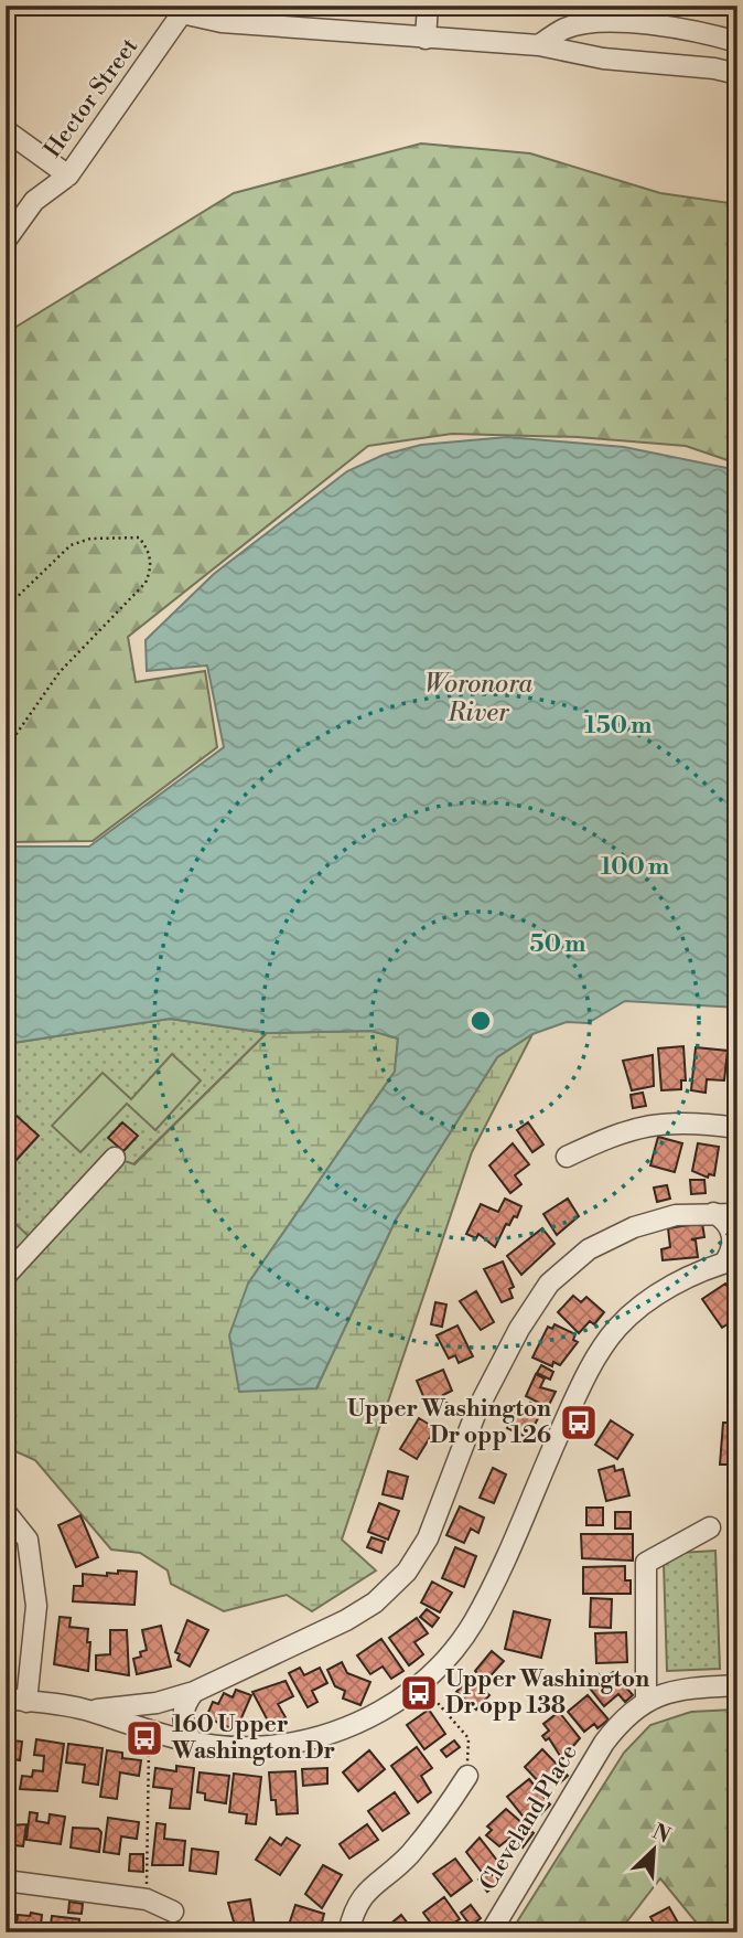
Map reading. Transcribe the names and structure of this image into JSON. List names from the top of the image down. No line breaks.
{"streets":{"street":["Hector Street","Cleveland Place"]},"water":["Woronora River"],"places":{"bus stop":["Upper Washington Dr opp 126","Upper Washington Dr opp 138","160 Upper Washington Dr"]},"north":"top right","rings":["150 m","100 m","50 m"]}
